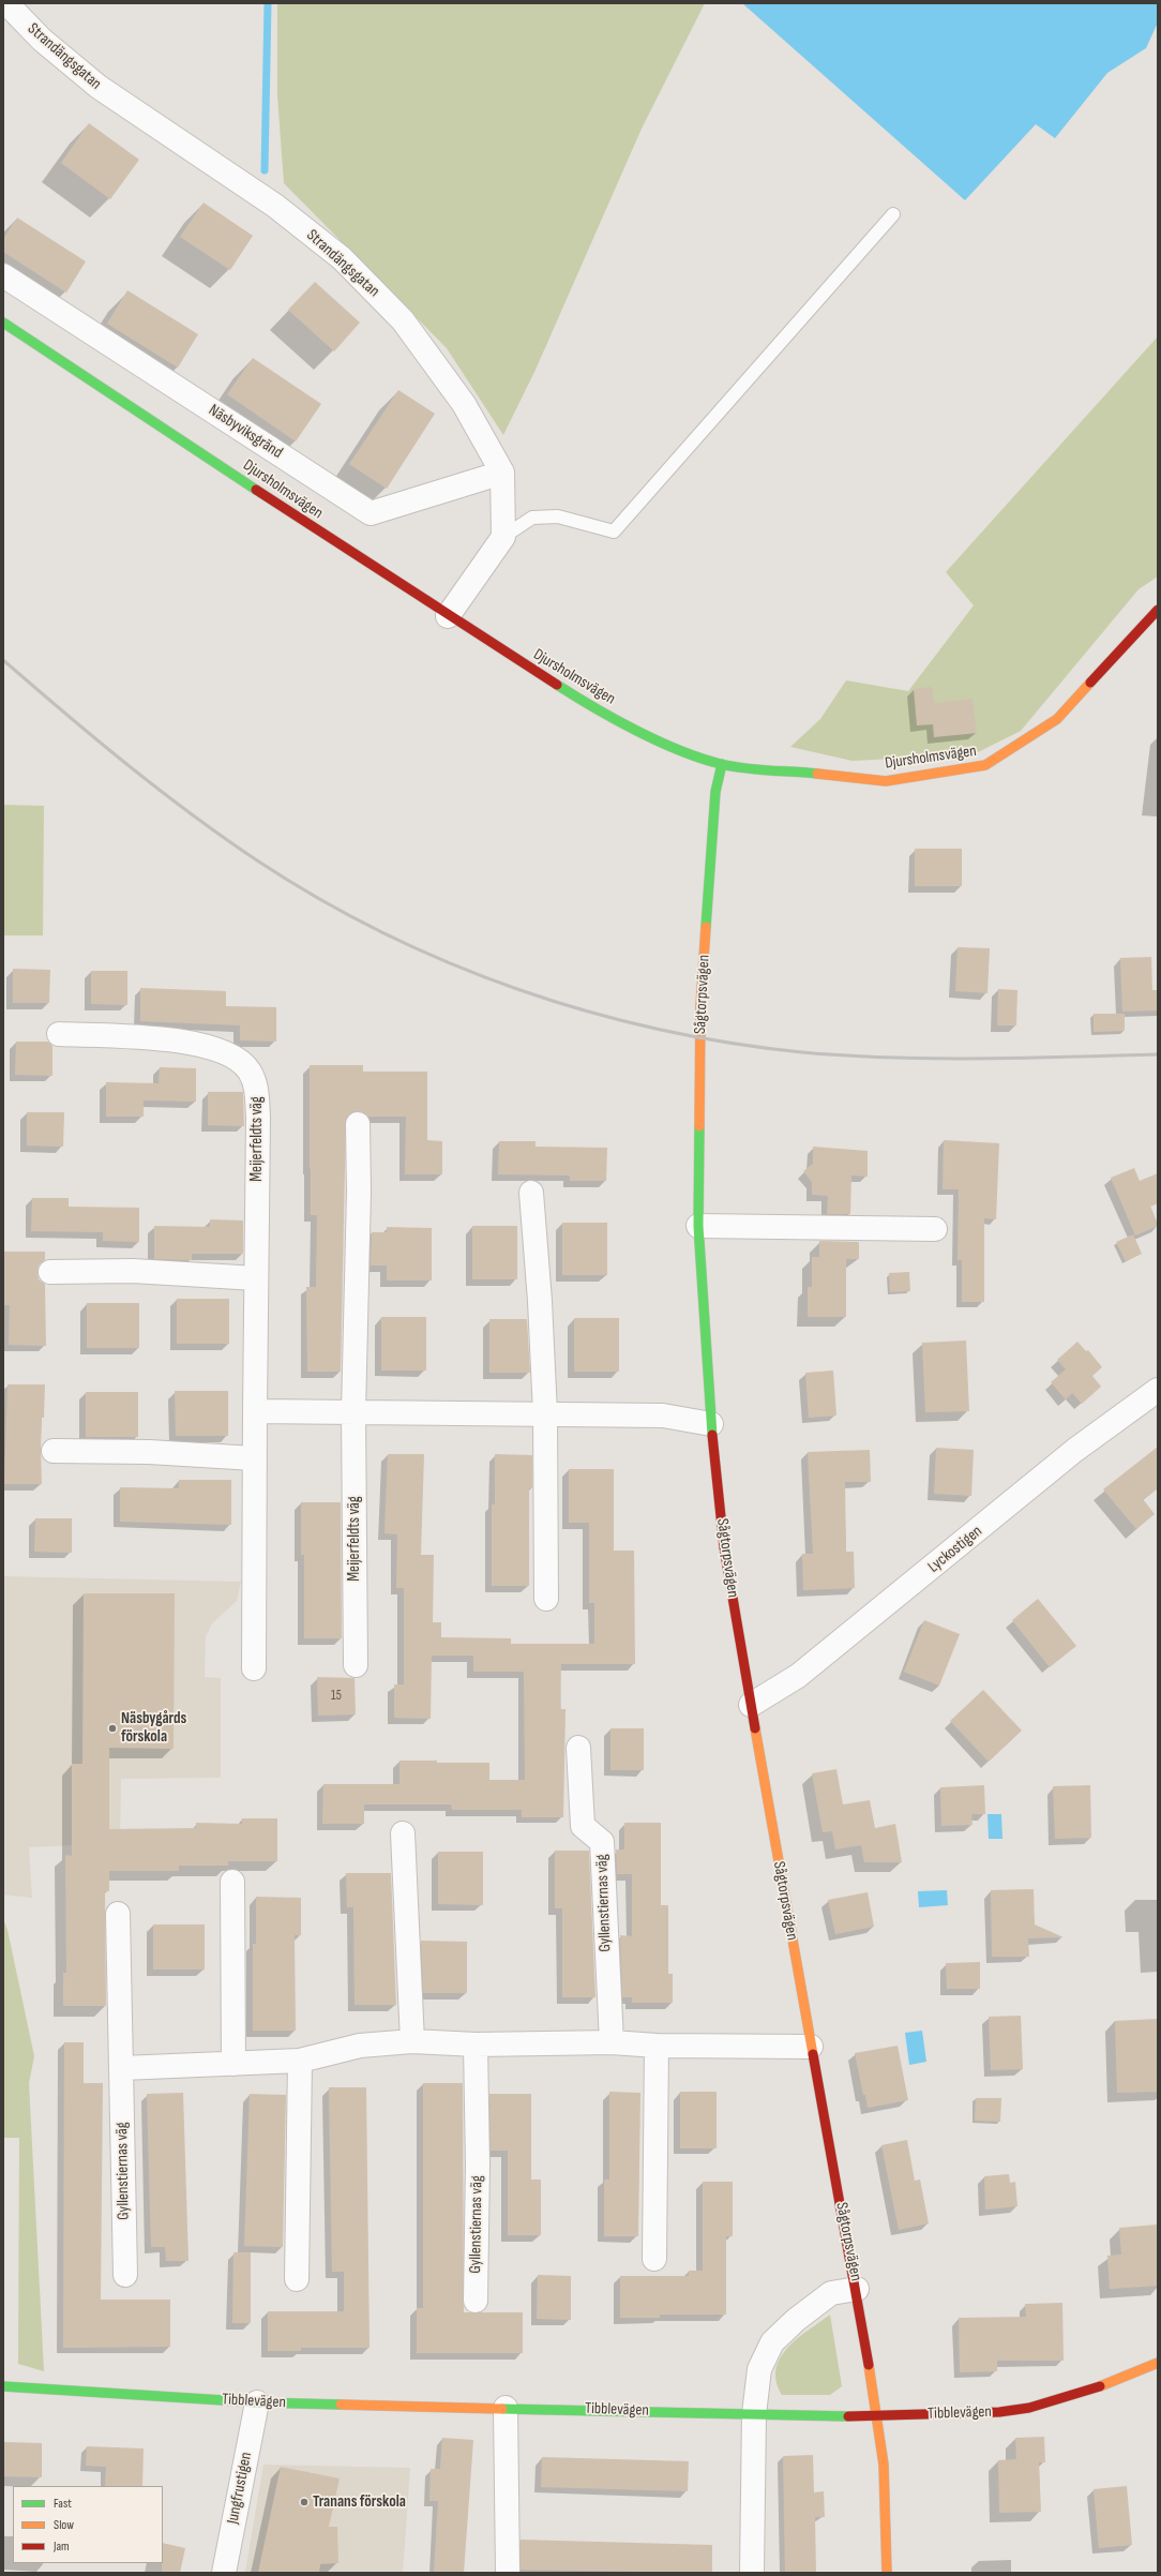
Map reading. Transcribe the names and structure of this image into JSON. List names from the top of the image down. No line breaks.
{"streets":{"street":["Strandängsgatan","Näsbyviksgränd","Djursholmsvägen","Sågtorpsvägen","Meijerfeldts väg","Lyckostigen","Gyllenstiernas väg","Tibblevägen","Jungfrustigen"]},"crossings":[["Strandängsgatan","Näsbyviksgränd"],["Djursholmsvägen","Sågtorpsvägen"],["Sågtorpsvägen","Lyckostigen"],["Sågtorpsvägen","Tibblevägen"],["Tibblevägen","Jungfrustigen"]],"places":["Näsbygårds förskola","Tranans förskola"],"house_numbers":["15"],"legend":["Fast","Slow","Jam"]}
